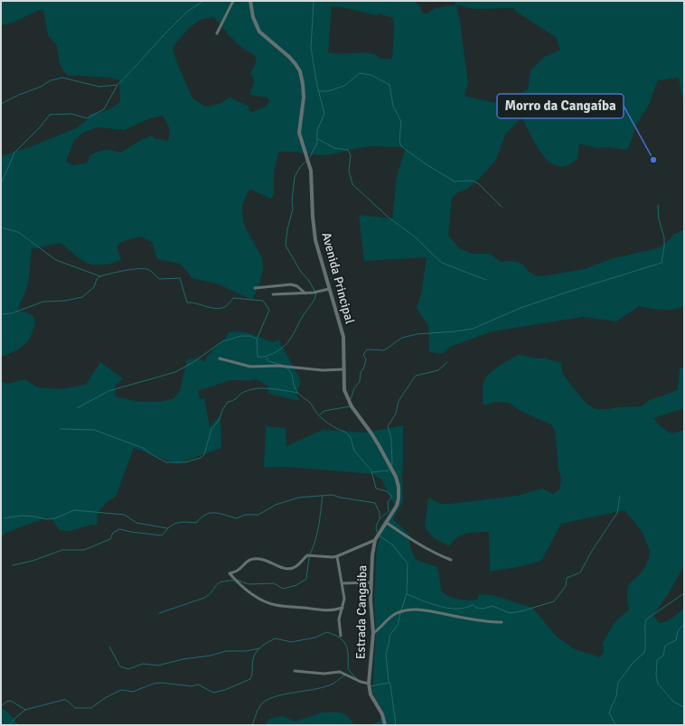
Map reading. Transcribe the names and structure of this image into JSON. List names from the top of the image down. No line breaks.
{"streets":{"street":["Avenida Principal","Estrada Cangaiba"]},"crossings":[["Avenida Principal","Estrada Cangaiba"]],"places":["Morro da Cangaíba"]}
